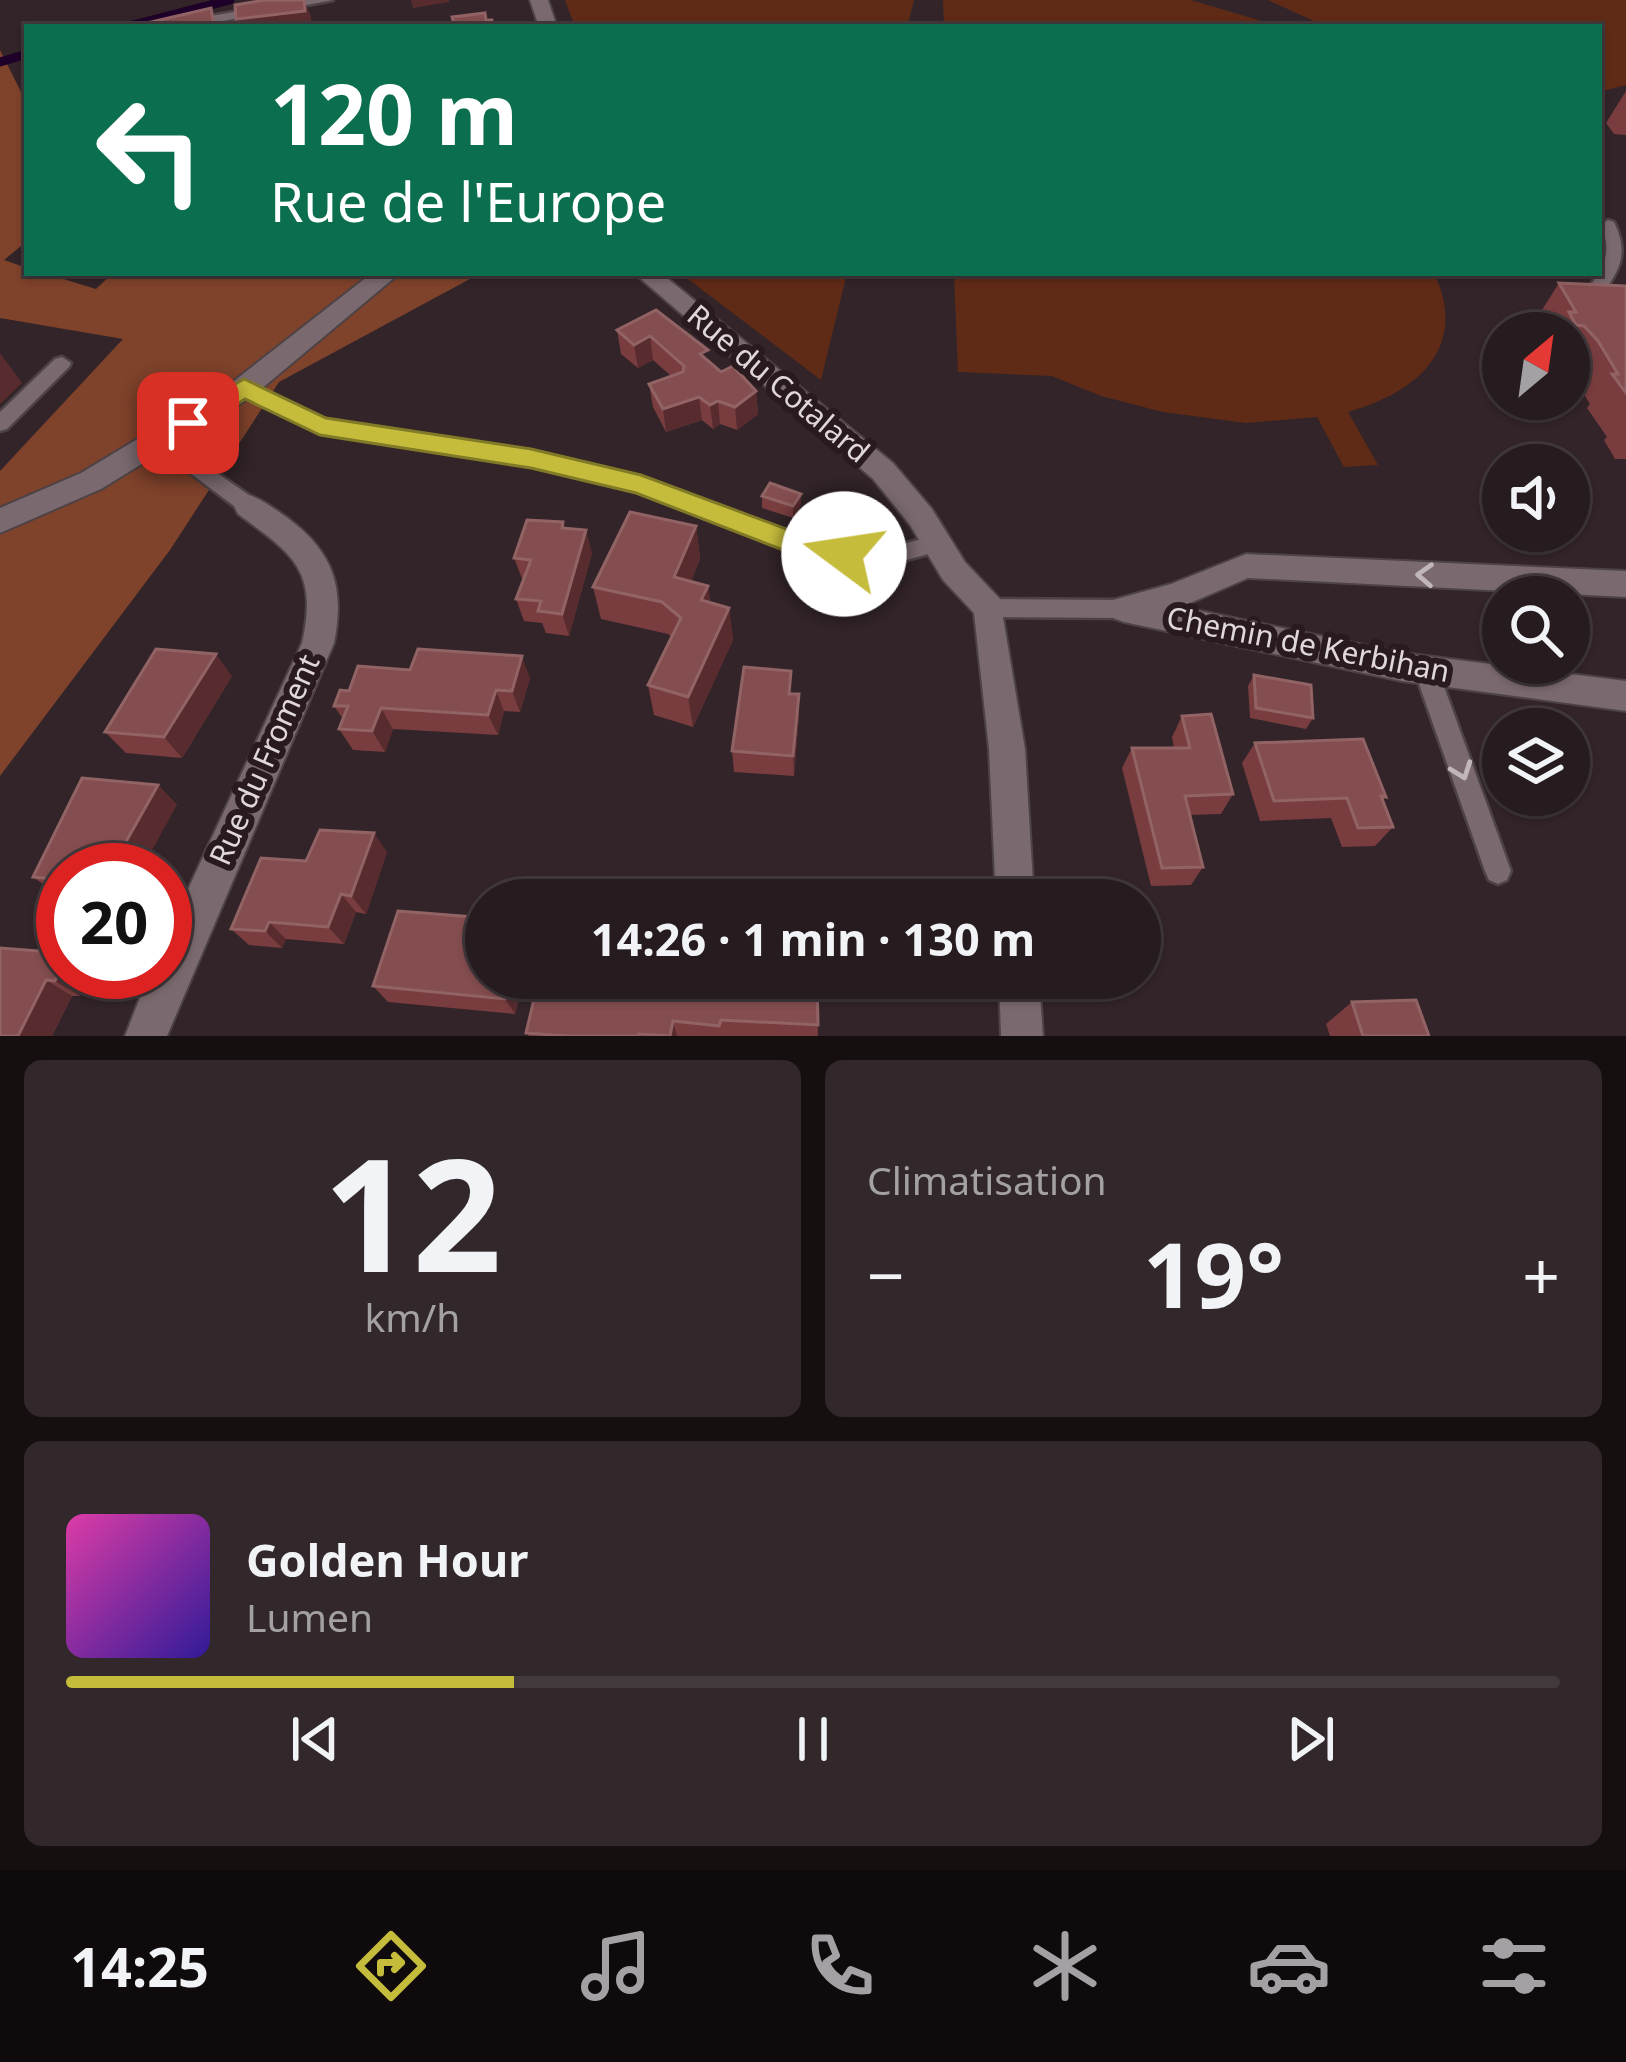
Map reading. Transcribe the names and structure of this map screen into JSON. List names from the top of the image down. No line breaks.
{"streets":{"street":["Rue du Cotalard","Chemin de Kerbihan","Rue du Froment"]},"crossings":[["Rue du Cotalard","Chemin de Kerbihan"]],"north":"top right","page":{"turn":["120 m","Rue de l'Europe"],"limit":"20","trip":"14:26 · 1 min · 130 m","tile":[["12","km/h"],"Climatisation"],"heat":["−","19°","+"],"song":["Golden Hour","Lumen"],"tabs":"14:25"}}
